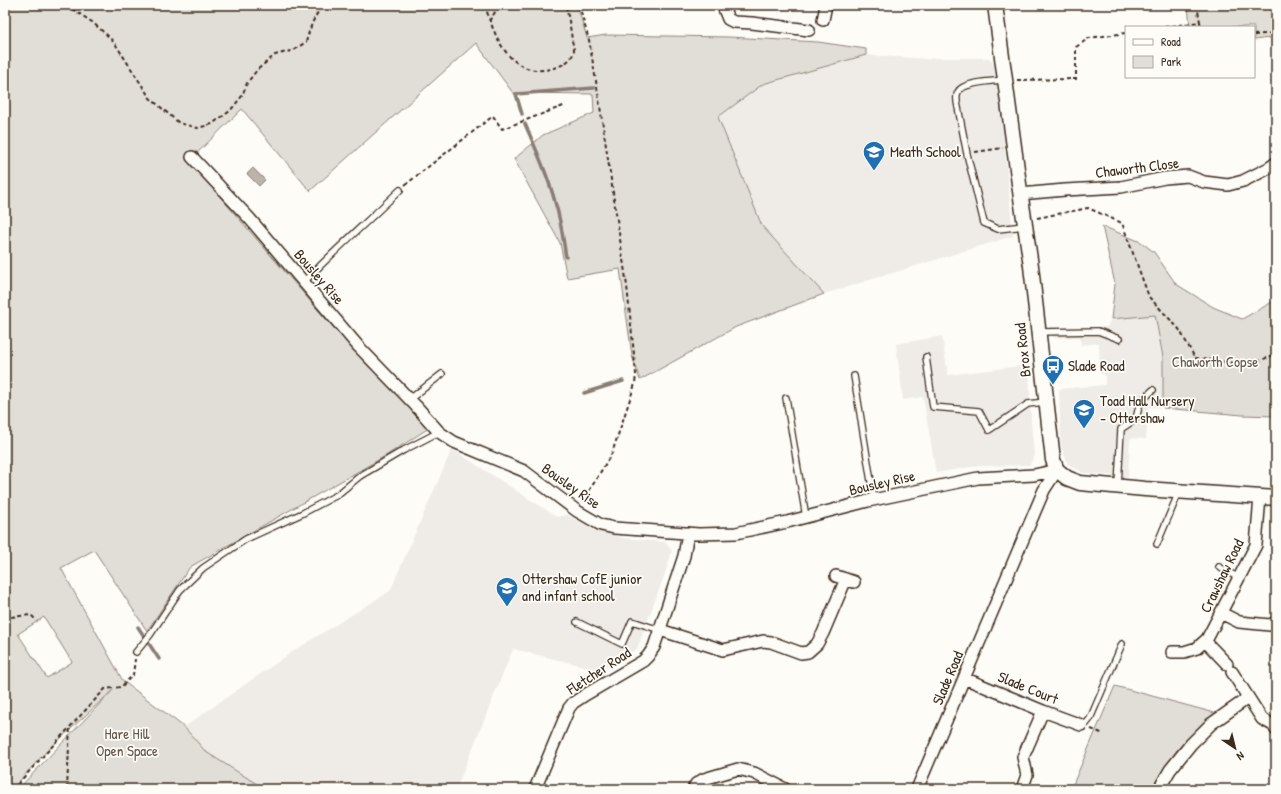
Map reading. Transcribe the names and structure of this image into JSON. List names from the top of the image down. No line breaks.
{"streets":{"street":["Chaworth Close","Bousley Rise","Brox Road","Crawshaw Road","Fletcher Road","Slade Road","Slade Court"]},"crossings":[["Chaworth Close","Brox Road"],["Bousley Rise","Brox Road"],["Bousley Rise","Fletcher Road"],["Bousley Rise","Slade Road"],["Brox Road","Slade Road"],["Slade Road","Slade Court"]],"parks":["Chaworth Copse","Hare Hill Open Space"],"places":{"school or university":["Meath School","Toad Hall Nursery - Ottershaw","Ottershaw CofE junior and infant school"],"bus stop":["Slade Road"]},"legend":["Road","Park"],"north":"bottom right"}
